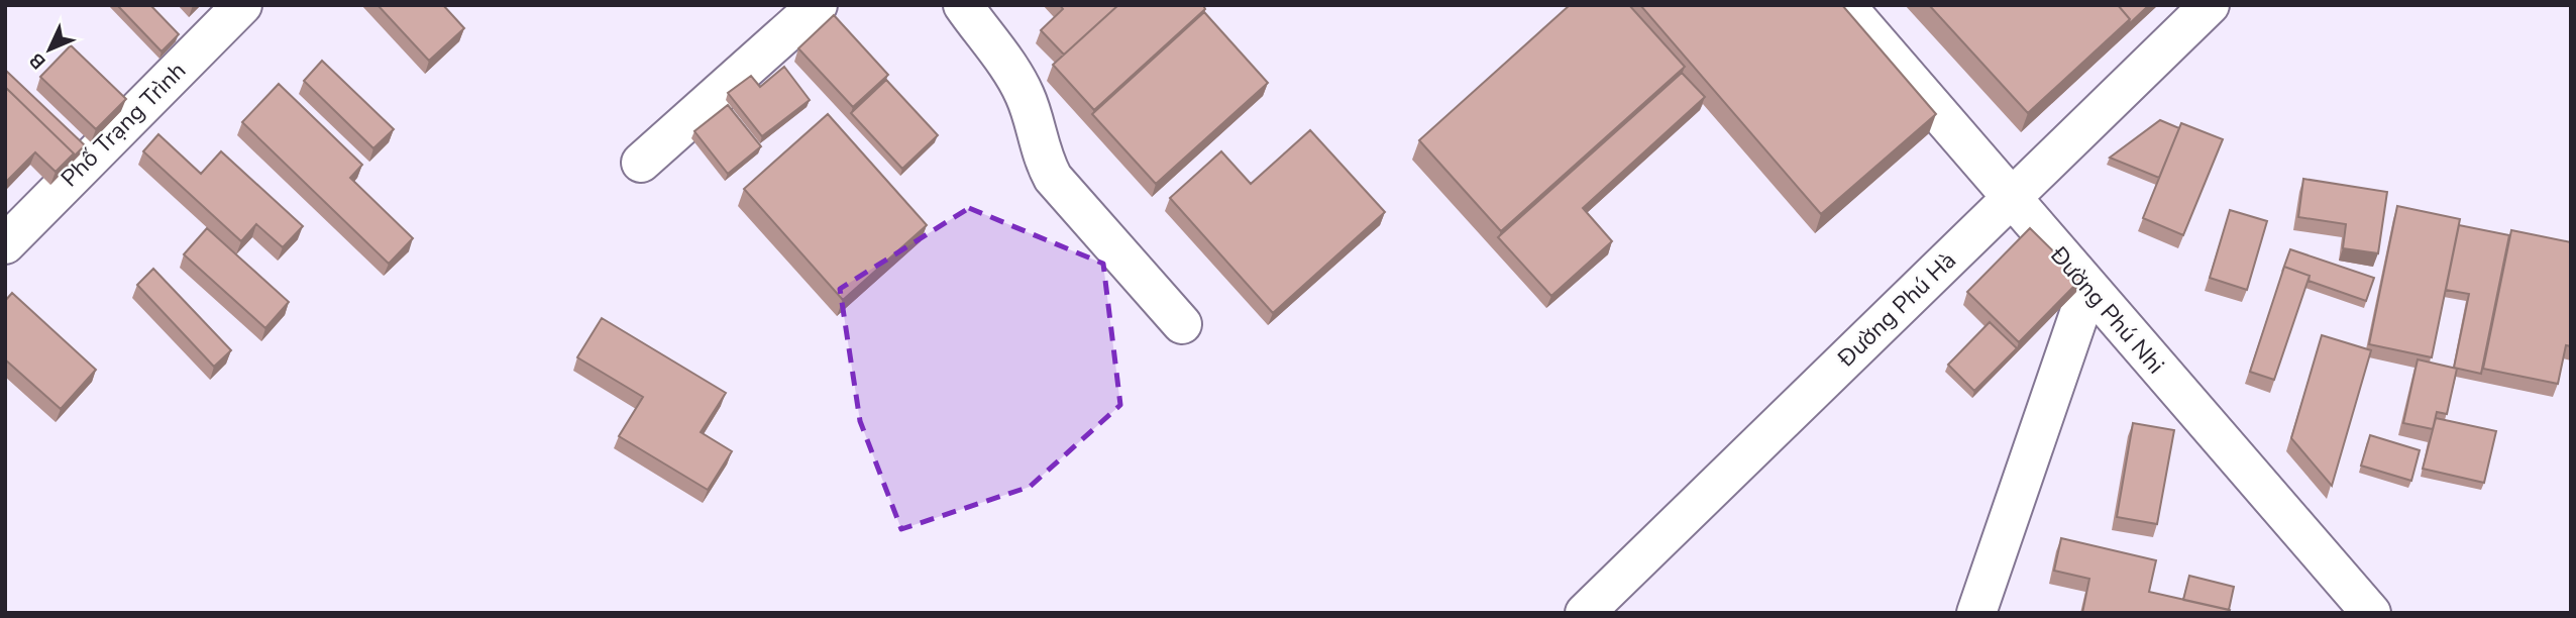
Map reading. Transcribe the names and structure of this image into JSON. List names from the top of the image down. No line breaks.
{"streets":{"street":["Phố Trạng Trình","Đường Phú Hà","Đường Phú Nhi"]},"crossings":[["Đường Phú Hà","Đường Phú Nhi"]],"north":"bottom left"}
